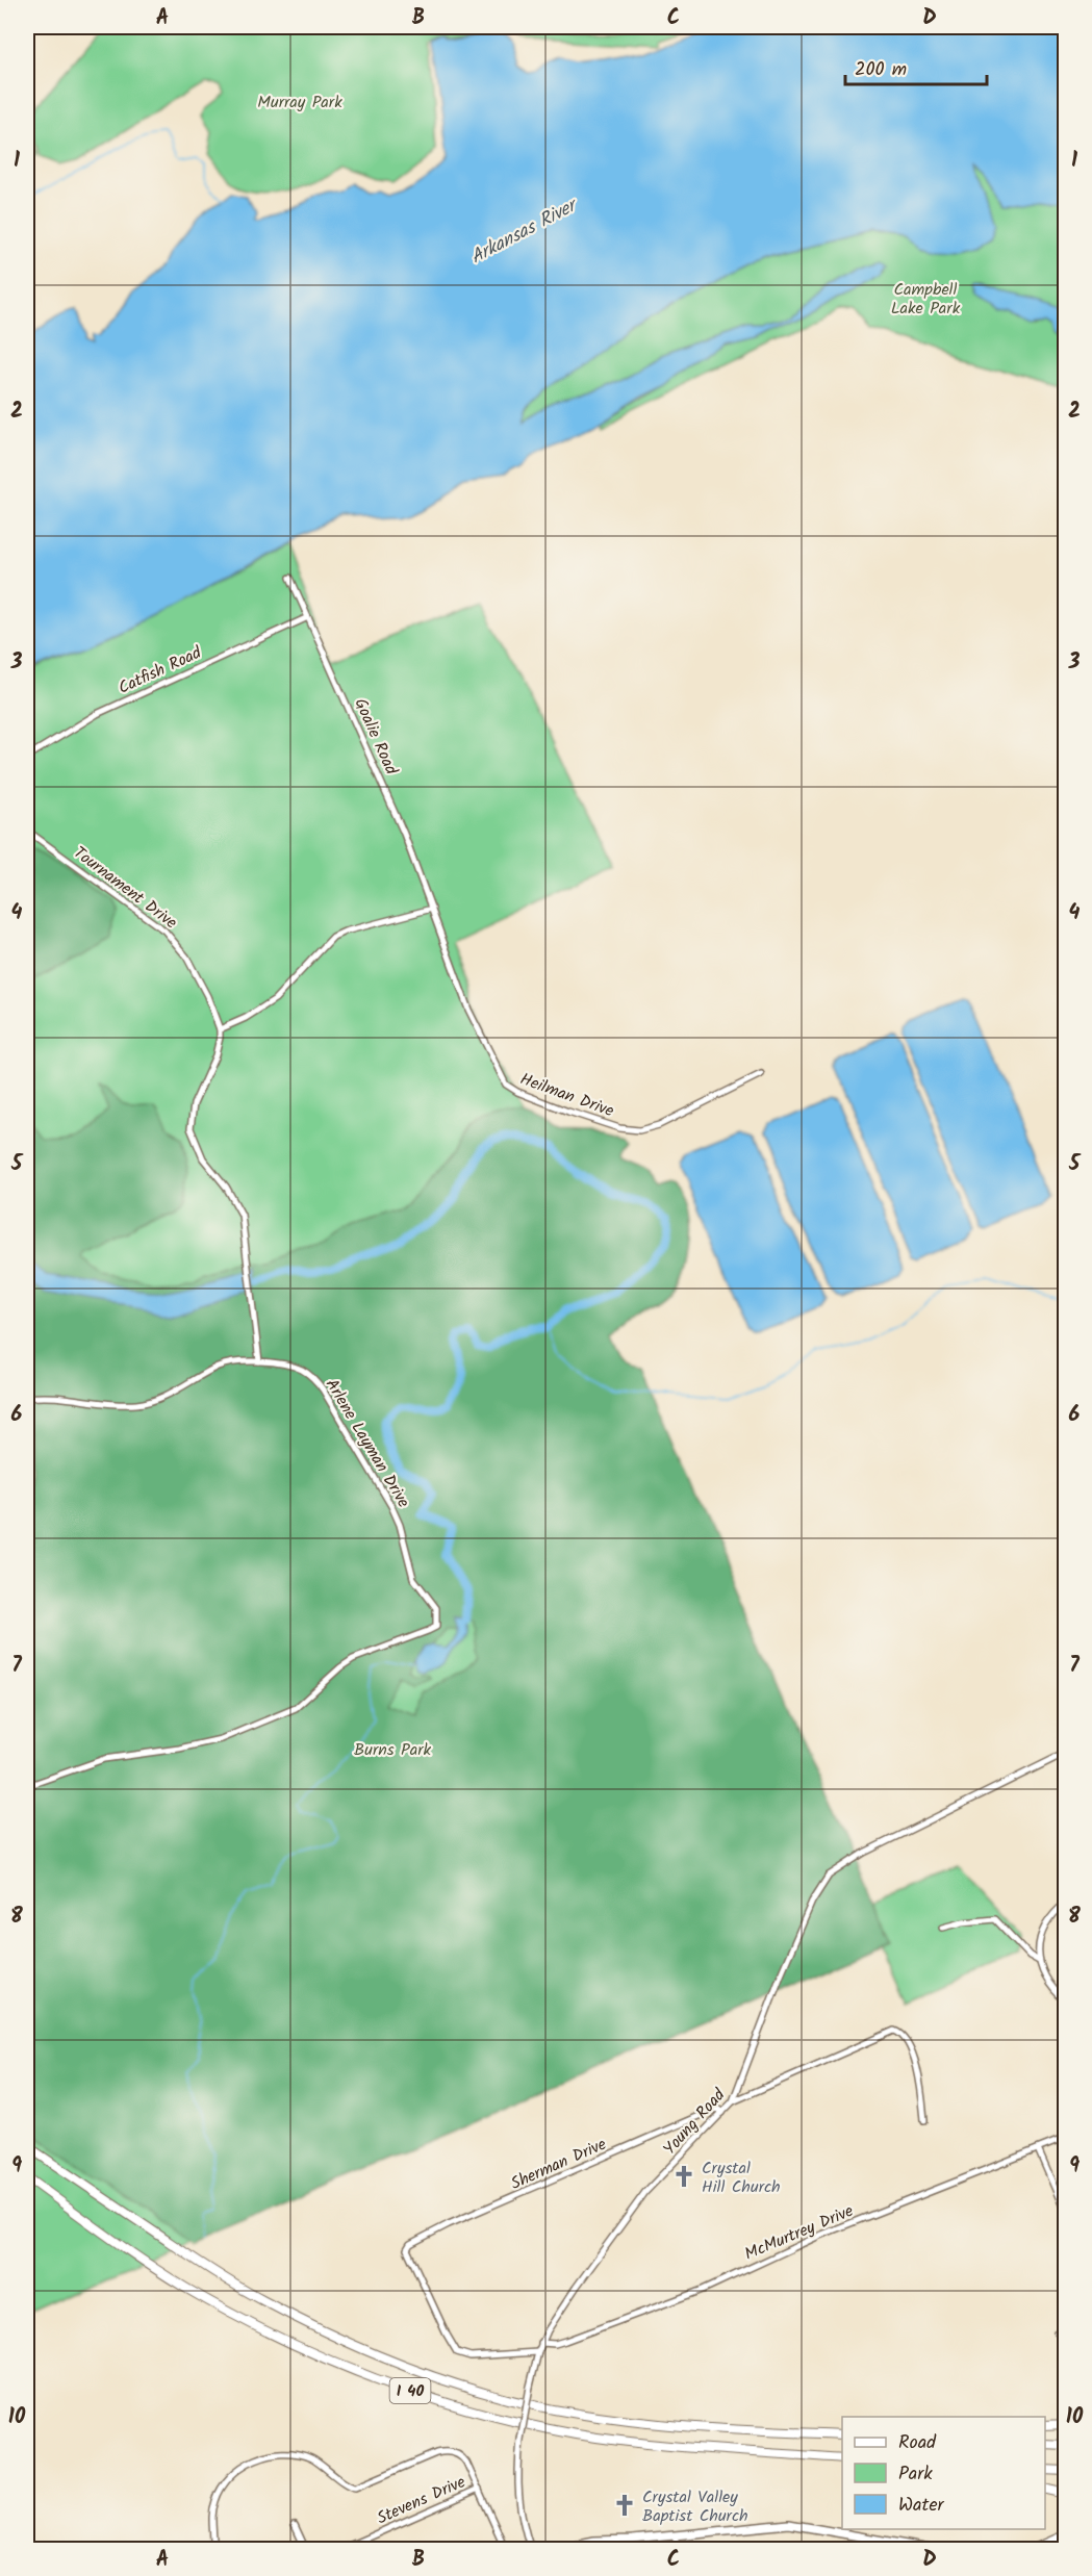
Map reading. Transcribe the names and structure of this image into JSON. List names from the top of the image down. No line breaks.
{"streets":{"highway":["I 40"],"street":["Catfish Road","Goalie Road","Tournament Drive","Heilman Drive","Arlene Layman Drive","Young Road","Sherman Drive","McMurtrey Drive","Stevens Drive"]},"crossings":[["Catfish Road","Goalie Road"],["Goalie Road","Heilman Drive"],["Young Road","Sherman Drive"],["Young Road","McMurtrey Drive"]],"water":["Arkansas River"],"parks":["Murray Park","Campbell Lake Park","Burns Park"],"places":{"church":["Crystal Hill Church","Crystal Valley Baptist Church"]},"legend":["Road","Park","Water"],"scale_bar":"200 m","grid":{"columns":["A","B","C","D"],"rows":["1","2","3","4","5","6","7","8","9","10"]}}
